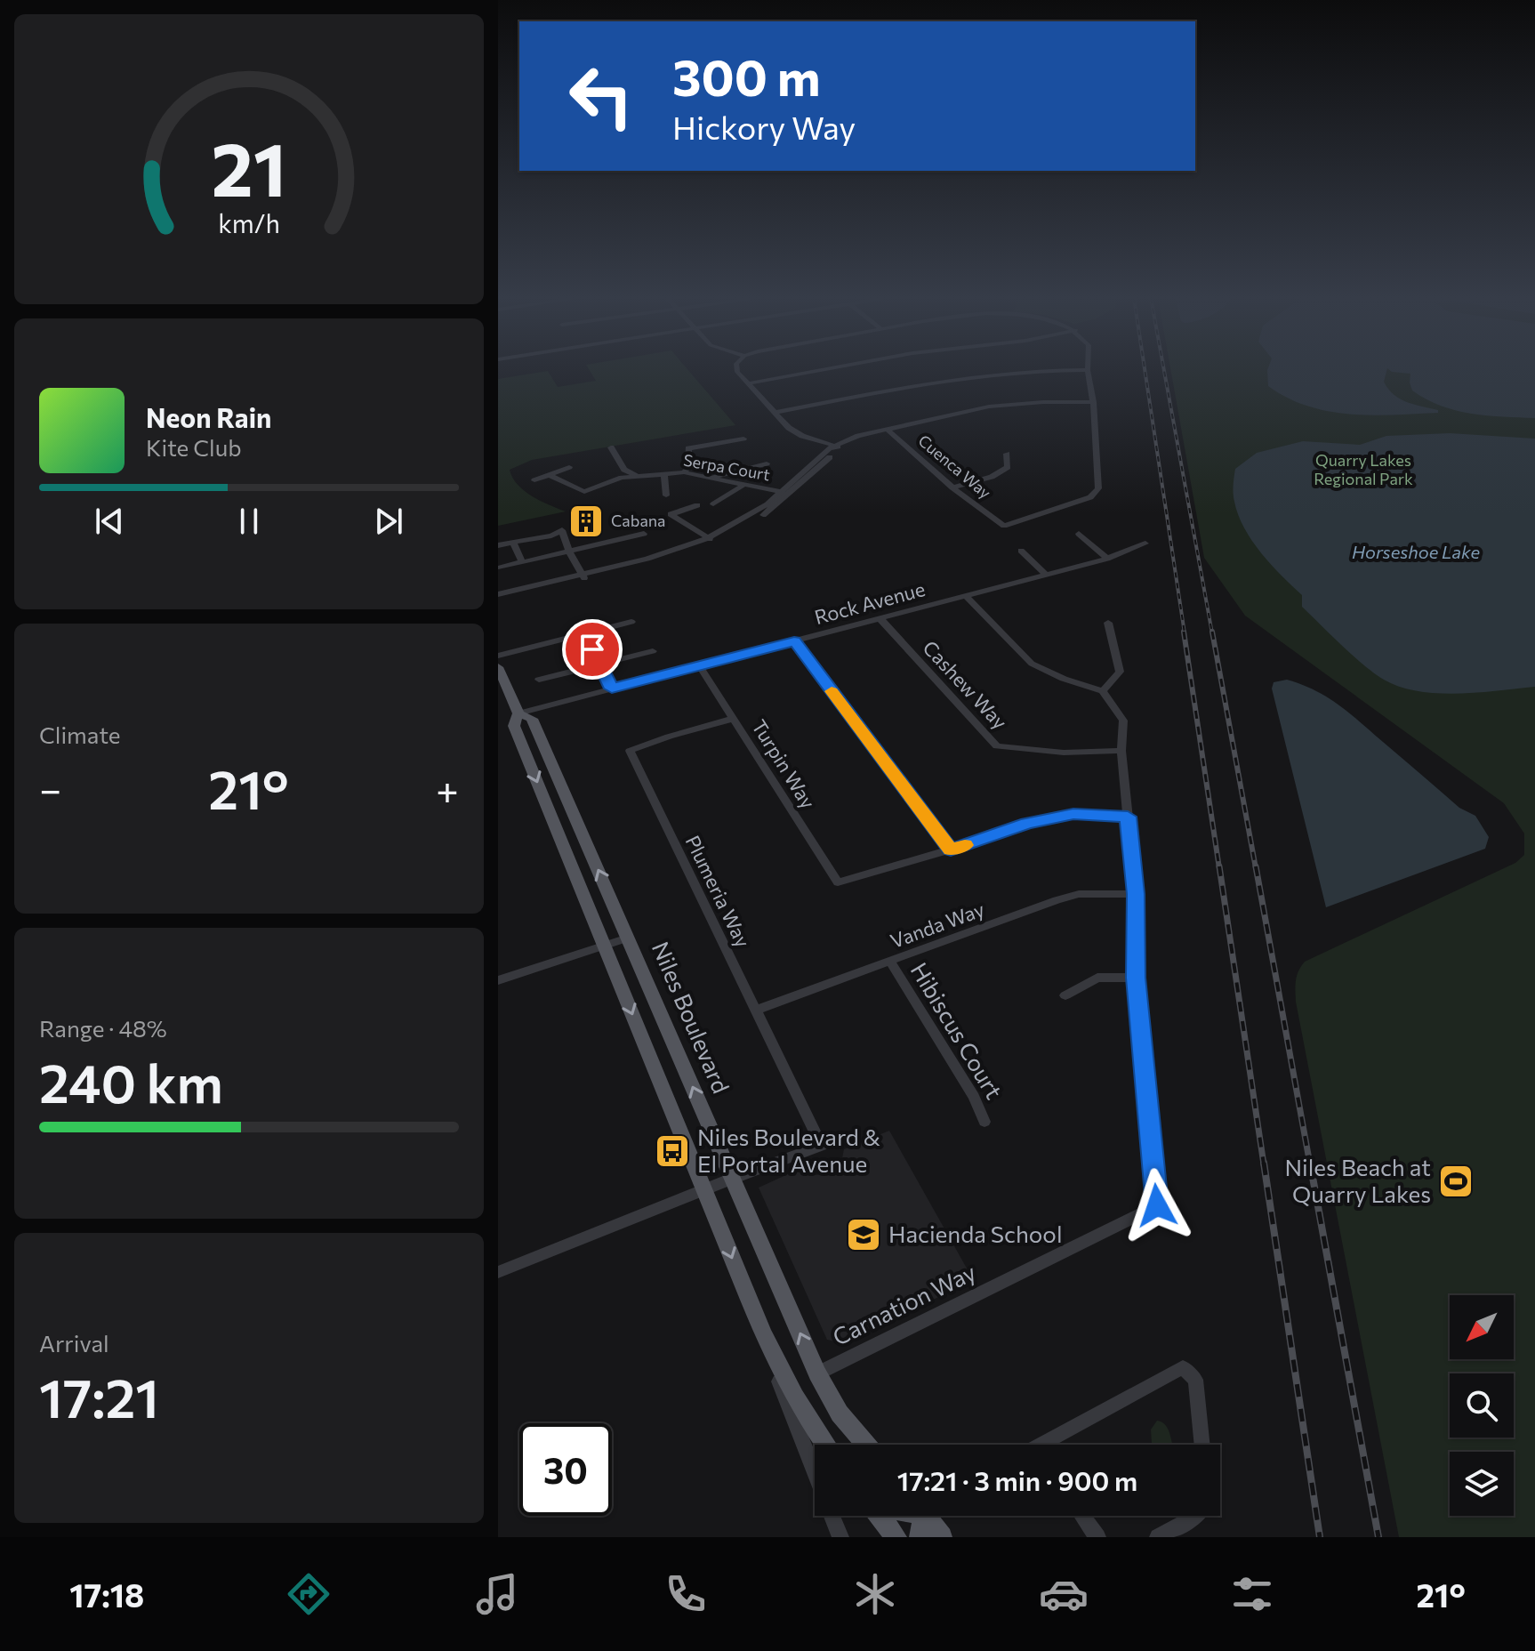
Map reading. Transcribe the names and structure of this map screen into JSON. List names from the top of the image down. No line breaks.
{"streets":{"main road":["Niles Boulevard"],"street":["Cuenca Way","Serpa Court","Rock Avenue","Cashew Way","Turpin Way","Plumeria Way","Vanda Way","Hibiscus Court","Carnation Way"]},"crossings":[["Rock Avenue","Cashew Way"],["Rock Avenue","Turpin Way"],["Rock Avenue","Niles Boulevard"],["Cashew Way","Carnation Way"],["Turpin Way","Plumeria Way"],["Plumeria Way","Vanda Way"],["Plumeria Way","Niles Boulevard"],["Vanda Way","Hibiscus Court"],["Vanda Way","Carnation Way"],["Niles Boulevard","Carnation Way"]],"water":["Horseshoe Lake"],"parks":["Quarry Lakes Regional Park"],"places":{"building":["Cabana"],"bus stop":["Niles Boulevard & El Portal Avenue"],"sports":["Niles Beach at Quarry Lakes"],"school or university":["Hacienda School"]},"north":"bottom left","page":{"turn":["300 m","Hickory Way"],"song":["Neon Rain","Kite Club"],"tile":["Climate",["Range · 48%","240 km"],["Arrival","17:21"]],"heat":["−","21°","+"],"limit":"30","trip":"17:21 · 3 min · 900 m","tabs":["17:18","21°"],"gauge":["21","km/h"]}}
